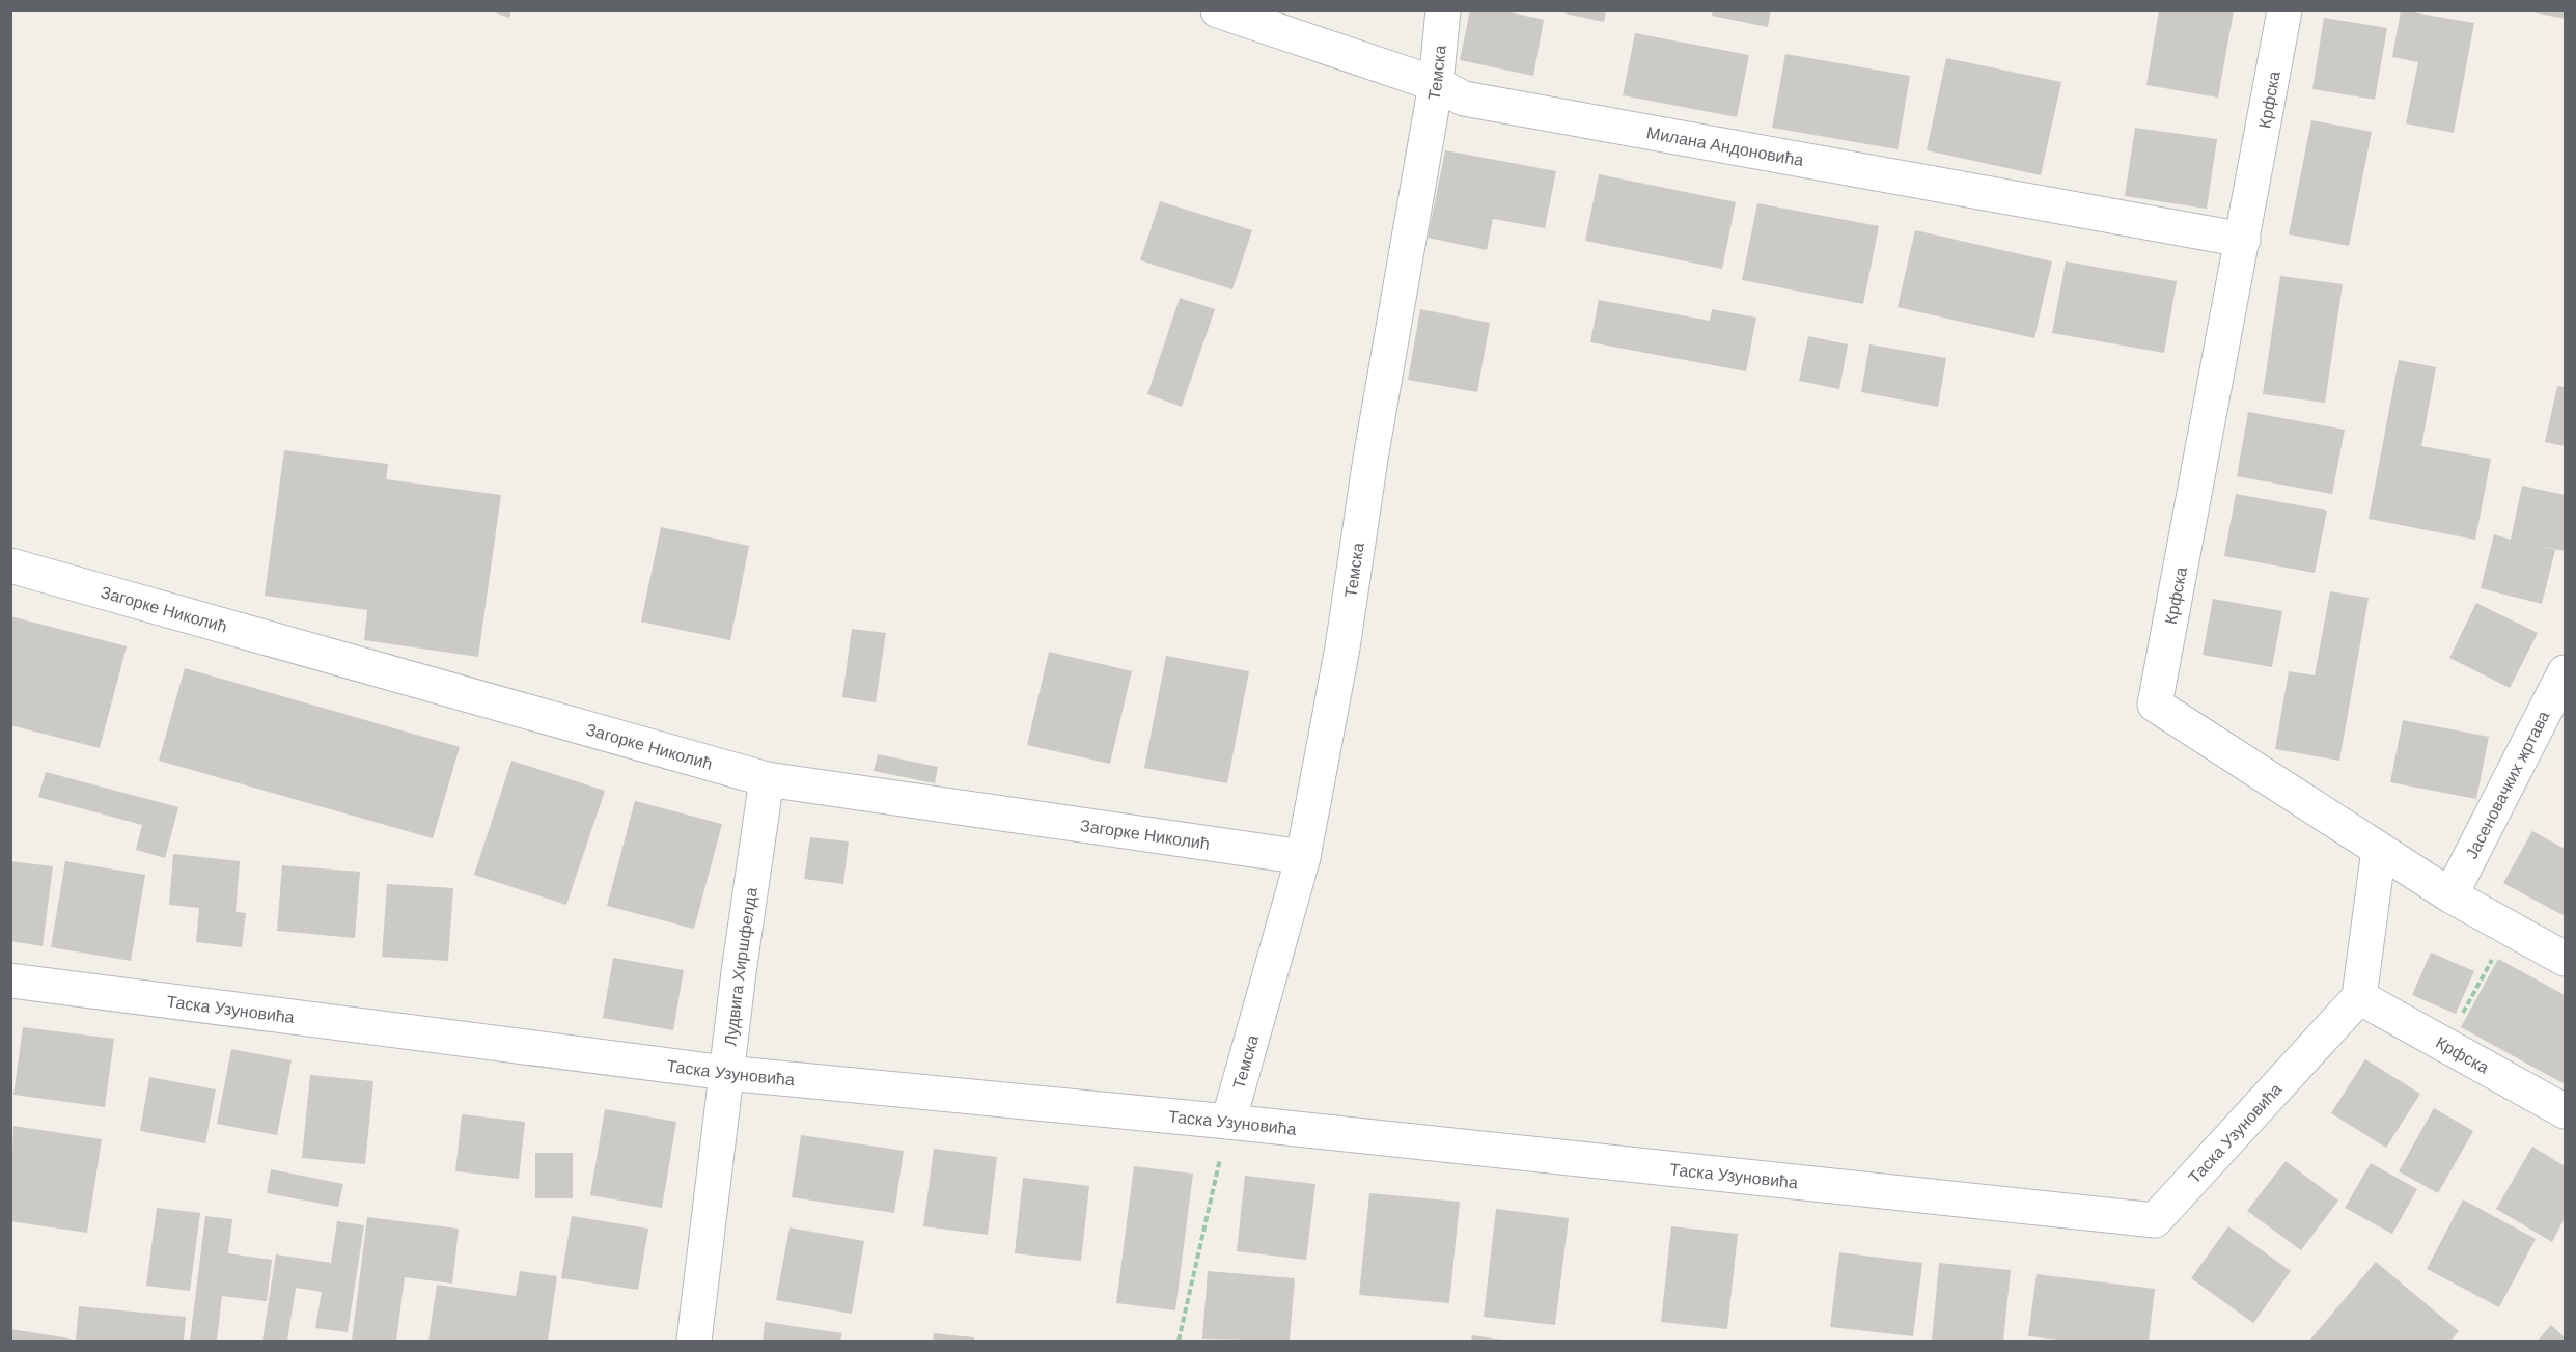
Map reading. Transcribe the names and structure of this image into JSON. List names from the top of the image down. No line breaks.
{"streets":{"street":["Темска","Крфска","Милана Андоновића","Загорке Николић","Јасеновачких жртава","Лудвига Хиршфелда","Таска Узуновића"]},"crossings":[["Темска","Милана Андоновића"],["Темска","Загорке Николић"],["Темска","Таска Узуновића"],["Крфска","Милана Андоновића"],["Крфска","Јасеновачких жртава"],["Крфска","Таска Узуновића"],["Загорке Николић","Лудвига Хиршфелда"],["Лудвига Хиршфелда","Таска Узуновића"]]}
